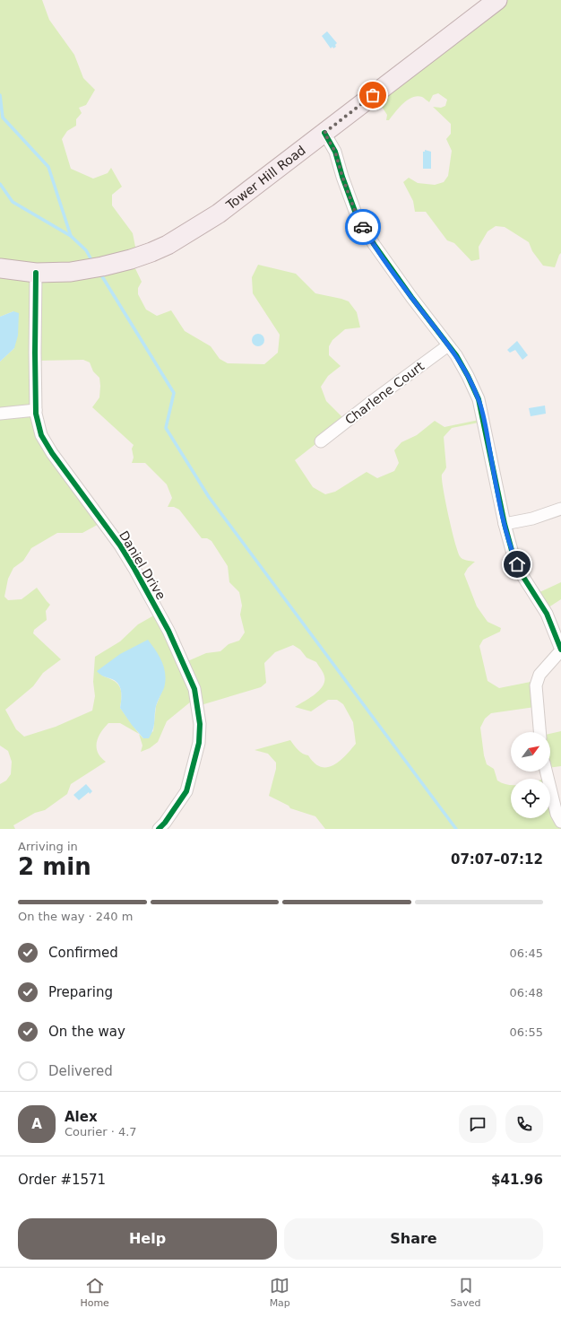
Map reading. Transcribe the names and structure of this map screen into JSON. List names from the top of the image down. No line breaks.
{"streets":{"main road":["Tower Hill Road"],"street":["Charlene Court","Daniel Drive"]},"crossings":[["Tower Hill Road","Daniel Drive"]],"north":"top right","page":{"heading":["2 min","Arriving in","07:07–07:12"],"panel":["Alex","Courier · 4.7","Order #1571","$41.96"],"bar":"On the way · 240 m","list":[["Confirmed","06:45"],["Preparing","06:48"],["On the way","06:55"],"Delivered"],"round":"A","buttons":["Help","Share"],"tabs":["Home","Map","Saved"]}}
